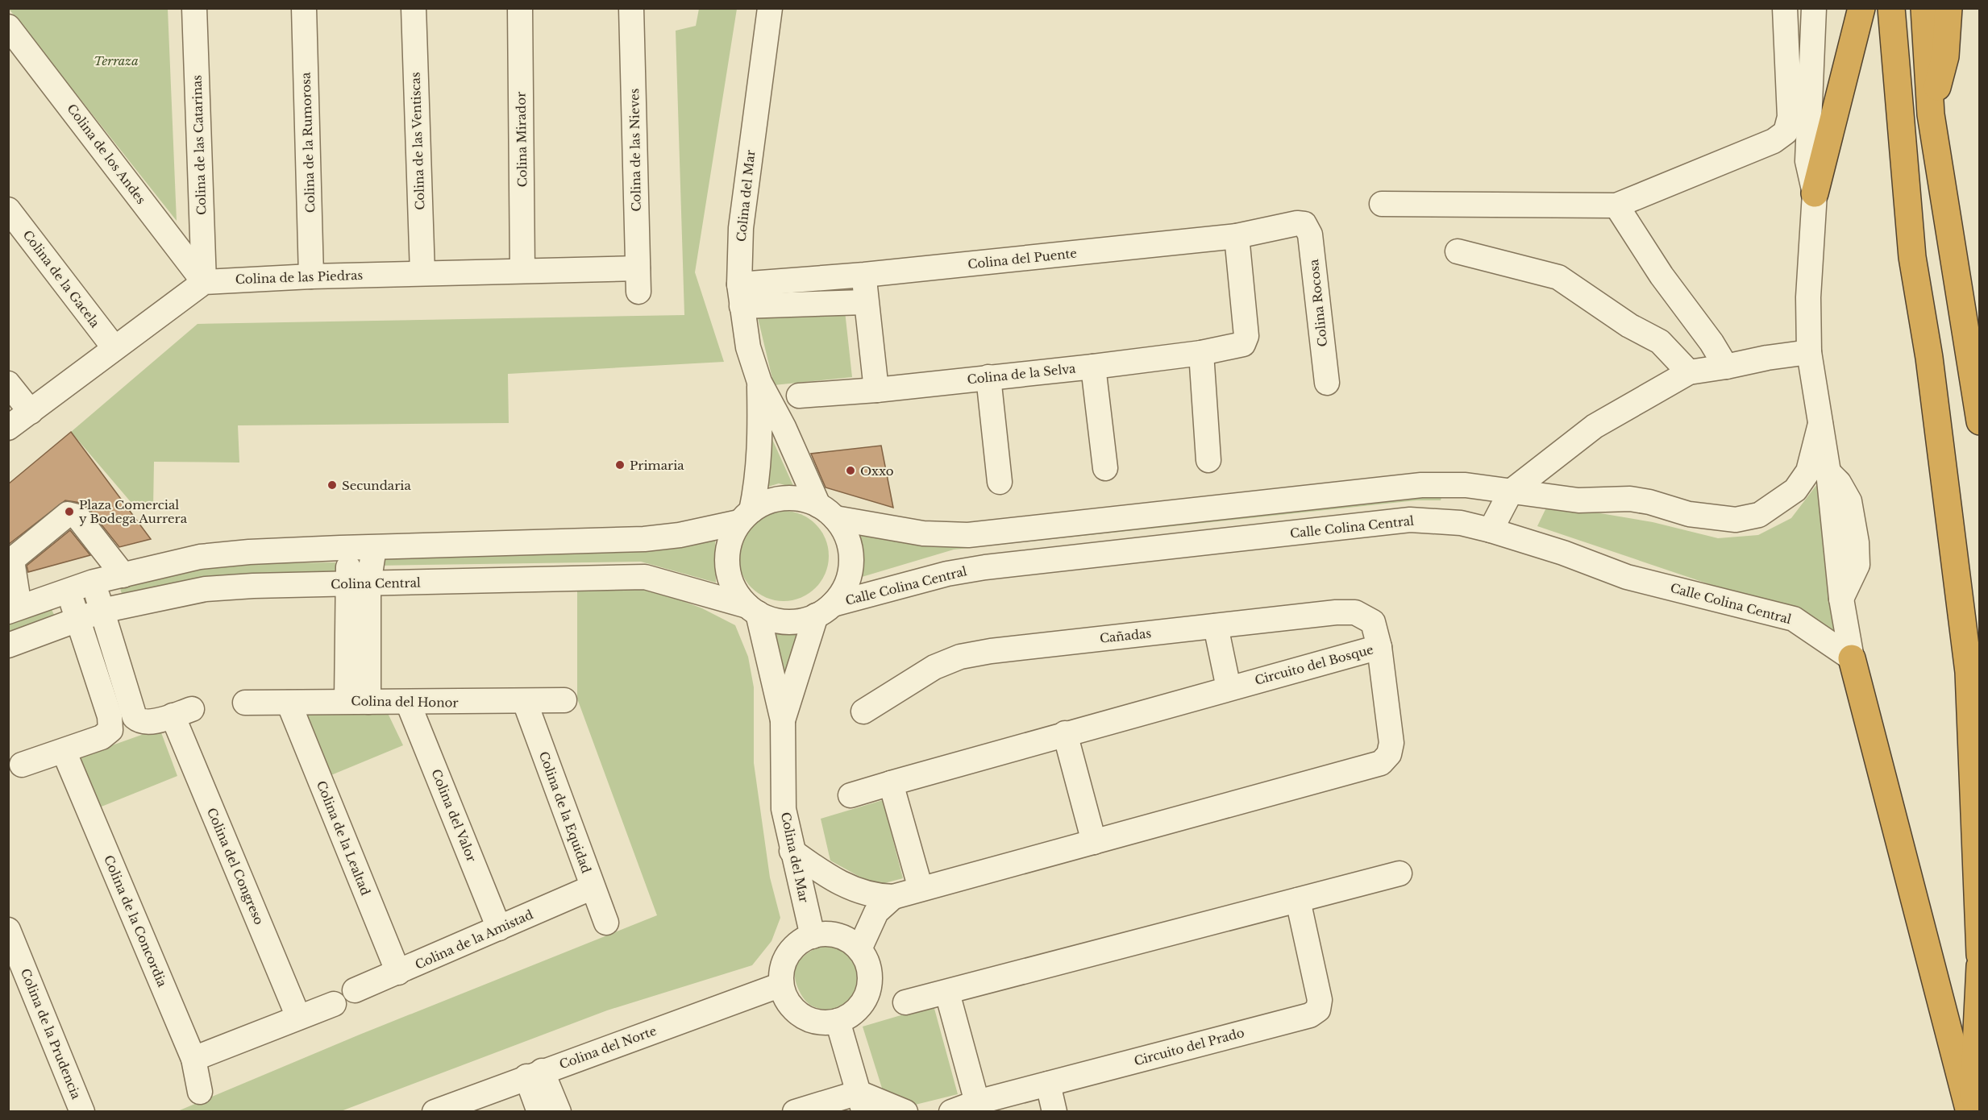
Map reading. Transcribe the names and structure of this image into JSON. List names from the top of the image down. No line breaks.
{"streets":{"street":["Colina Mirador","Colina de las Ventiscas","Colina de la Rumorosa","Colina de las Catarinas","Colina de las Nieves","Colina de los Andes","Colina del Mar","Colina del Puente","Colina de las Piedras","Colina de la Gacela","Colina Rocosa","Colina de la Selva","Calle Colina Central","Colina Central","Cañadas","Circuito del Bosque","Colina del Honor","Colina de la Equidad","Colina del Valor","Colina de la Lealtad","Colina del Congreso","Colina de la Concordia","Colina de la Amistad","Colina de la Prudencia","Circuito del Prado","Colina del Norte"]},"crossings":[["Colina Mirador","Colina de las Piedras"],["Colina de las Ventiscas","Colina de las Piedras"],["Colina de la Rumorosa","Colina de las Piedras"],["Colina de las Catarinas","Colina de los Andes"],["Colina de las Catarinas","Colina de las Piedras"],["Colina de las Nieves","Colina de las Piedras"],["Colina de los Andes","Colina de las Piedras"],["Colina del Mar","Colina del Puente"],["Colina del Mar","Calle Colina Central"],["Colina del Mar","Colina Central"],["Colina del Mar","Circuito del Bosque"],["Colina del Mar","Colina del Norte"],["Colina del Puente","Colina Rocosa"],["Colina del Puente","Colina de la Selva"],["Calle Colina Central","Colina Central"],["Colina Central","Colina del Congreso"],["Cañadas","Circuito del Bosque"],["Circuito del Bosque","Colina del Norte"],["Colina del Honor","Colina de la Equidad"],["Colina del Honor","Colina del Valor"],["Colina del Honor","Colina de la Lealtad"],["Colina de la Equidad","Colina de la Amistad"],["Colina del Valor","Colina de la Amistad"],["Colina de la Lealtad","Colina de la Amistad"]],"parks":["Terraza"],"places":["Primaria","Oxxo","Secundaria","Plaza Comercial y Bodega Aurrera"]}
